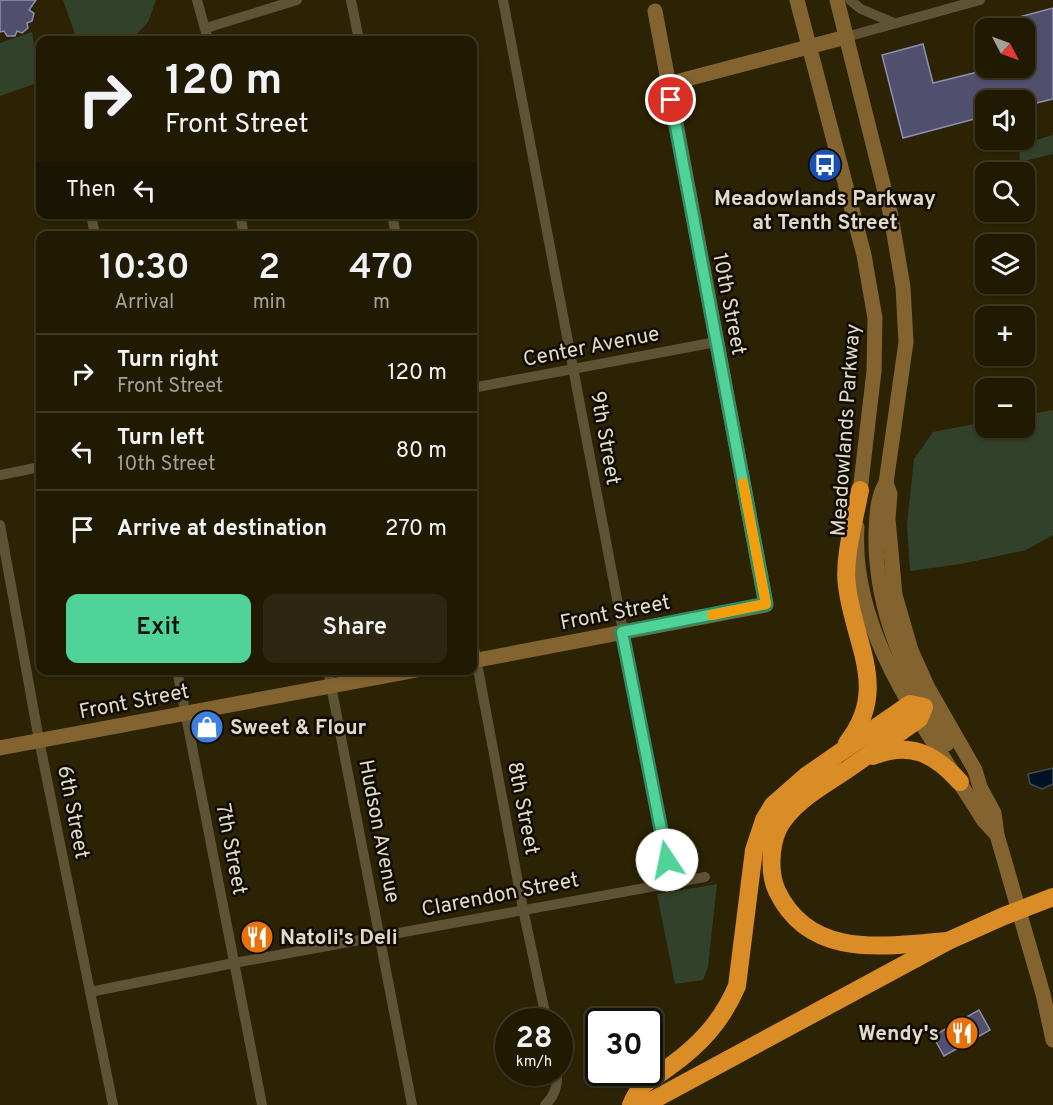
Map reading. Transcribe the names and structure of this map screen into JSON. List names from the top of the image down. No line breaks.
{"streets":{"main road":["10th Street","Meadowlands Parkway","Front Street"],"street":["Center Avenue","9th Street","8th Street","6th Street","Hudson Avenue","7th Street","Clarendon Street"]},"crossings":[["10th Street","Center Avenue"],["10th Street","Front Street"],["Center Avenue","9th Street"],["9th Street","Front Street"],["9th Street","Clarendon Street"],["Front Street","6th Street"],["Front Street","Hudson Avenue"],["Front Street","7th Street"],["8th Street","Clarendon Street"],["6th Street","Clarendon Street"],["Hudson Avenue","Clarendon Street"],["7th Street","Clarendon Street"]],"places":{"bus stop":["Meadowlands Parkway at Tenth Street"],"shop":["Sweet & Flour"],"restaurant":["Natoli's Deli","Wendy's"]},"north":"bottom right","page":{"map_buttons":["+","−"],"turn":["120 m","Front Street"],"then":"Then","eta":["10:30","Arrival","2","min","470","m"],"list":[{"name":"Turn right","note":"Front Street","value":"120 m"},{"name":"Turn left","note":"10th Street","value":"80 m"},{"name":"Arrive at destination","value":"270 m"}],"buttons":["Exit","Share"],"speed":"28 km/h","limit":"30"}}
